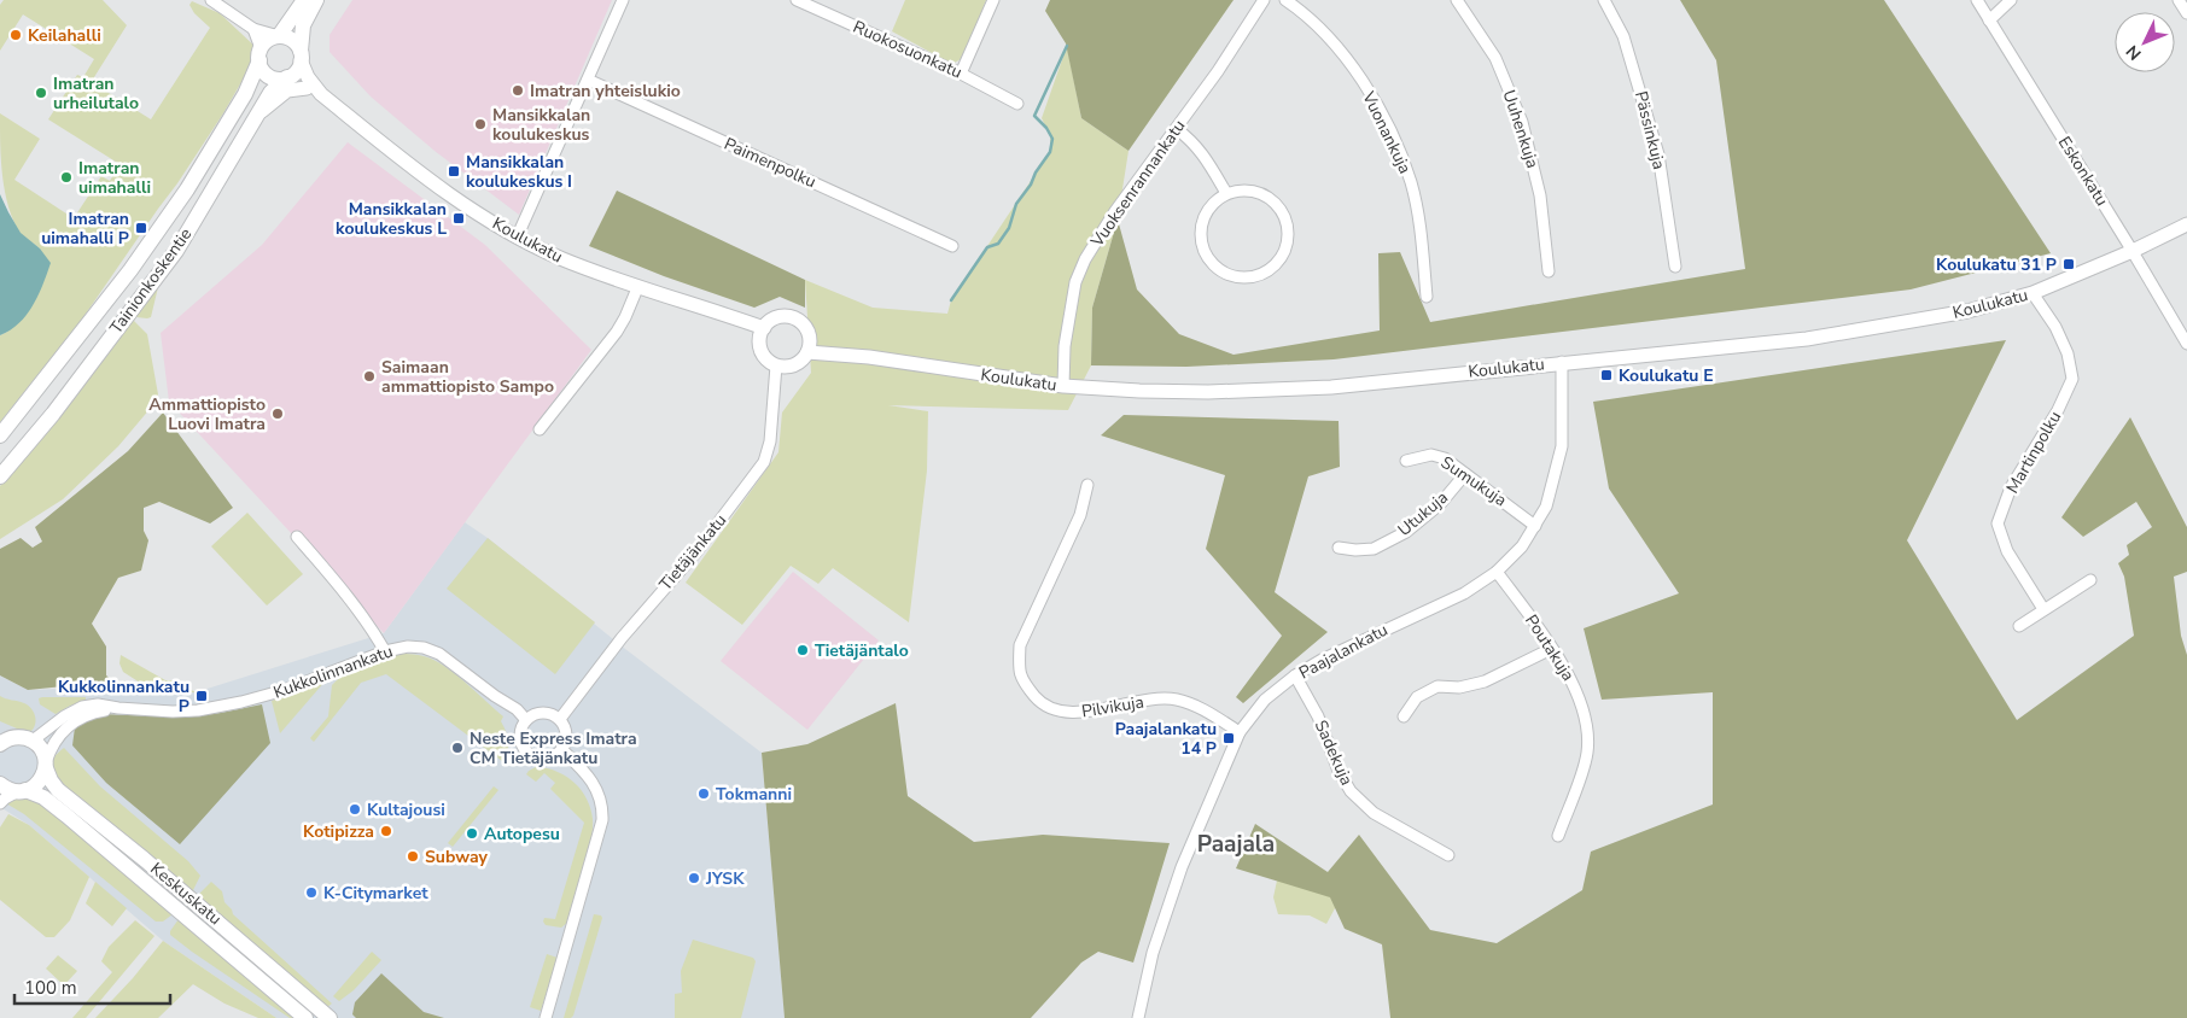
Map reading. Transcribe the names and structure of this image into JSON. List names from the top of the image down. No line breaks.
{"streets":{"main road":["Tainionkoskentie","Keskuskatu"],"street":["Ruokosuonkatu","Uuhenkuja","Pässinkuja","Vuonankuja","Paimenpolku","Eskonkatu","Vuoksenrannankatu","Koulukatu","Martinpolku","Sumukuja","Utukuja","Tietäjänkatu","Poutakuja","Paajalankatu","Kukkolinnankatu","Pilvikuja","Sadekuja"]},"crossings":[["Eskonkatu","Koulukatu"],["Vuoksenrannankatu","Koulukatu"],["Koulukatu","Martinpolku"],["Koulukatu","Tietäjänkatu"],["Koulukatu","Paajalankatu"],["Sumukuja","Utukuja"],["Sumukuja","Paajalankatu"],["Tietäjänkatu","Kukkolinnankatu"],["Poutakuja","Paajalankatu"],["Paajalankatu","Pilvikuja"],["Paajalankatu","Sadekuja"],["Kukkolinnankatu","Keskuskatu"]],"districts":["Paajala"],"places":{"other":["Keilahalli","Imatran yhteislukio","Imatran urheilutalo","Mansikkalan koulukeskus","Imatran uimahalli","Saimaan ammattiopisto Sampo","Ammattiopisto Luovi Imatra","Tietäjäntalo","Neste Express Imatra CM Tietäjänkatu","Tokmanni","Kultajousi","Kotipizza","Autopesu","Subway","JYSK","K-Citymarket"],"transit":["Mansikkalan koulukeskus I","Mansikkalan koulukeskus L","Imatran uimahalli P","Koulukatu 31 P","Koulukatu E","Kukkolinnankatu P","Paajalankatu 14 P"]},"scale_bar":"100 m","north":"bottom left"}
